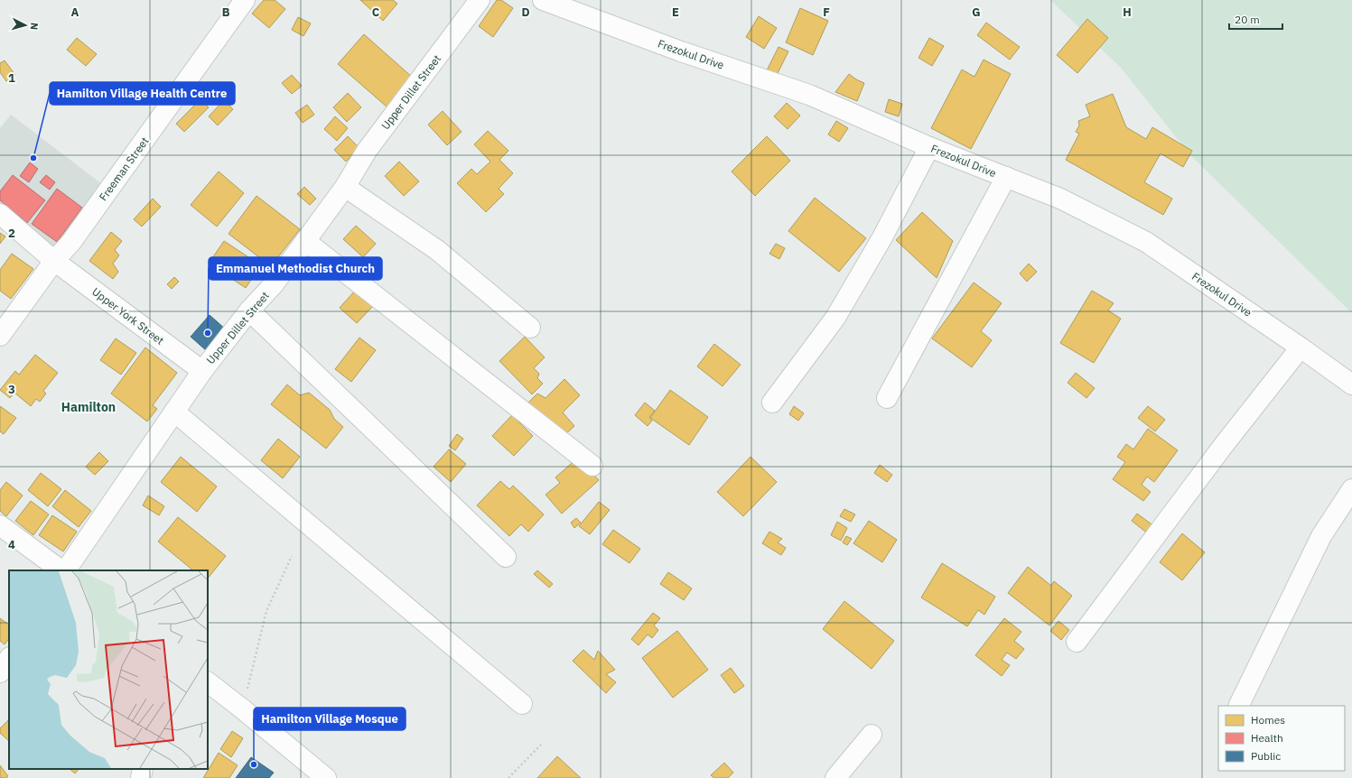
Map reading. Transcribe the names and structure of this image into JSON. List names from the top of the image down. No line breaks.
{"streets":{"street":["Frezokul Drive","Upper Dillet Street","Freeman Street","Upper York Street"]},"crossings":[["Upper Dillet Street","Upper York Street"],["Freeman Street","Upper York Street"]],"districts":["Hamilton"],"places":["Hamilton Village Health Centre","Emmanuel Methodist Church","Hamilton Village Mosque"],"legend":["Homes","Health","Public"],"scale_bar":"20 m","north":"right","grid":{"columns":["A","B","C","D","E","F","G","H"],"rows":["1","2","3","4"]}}
